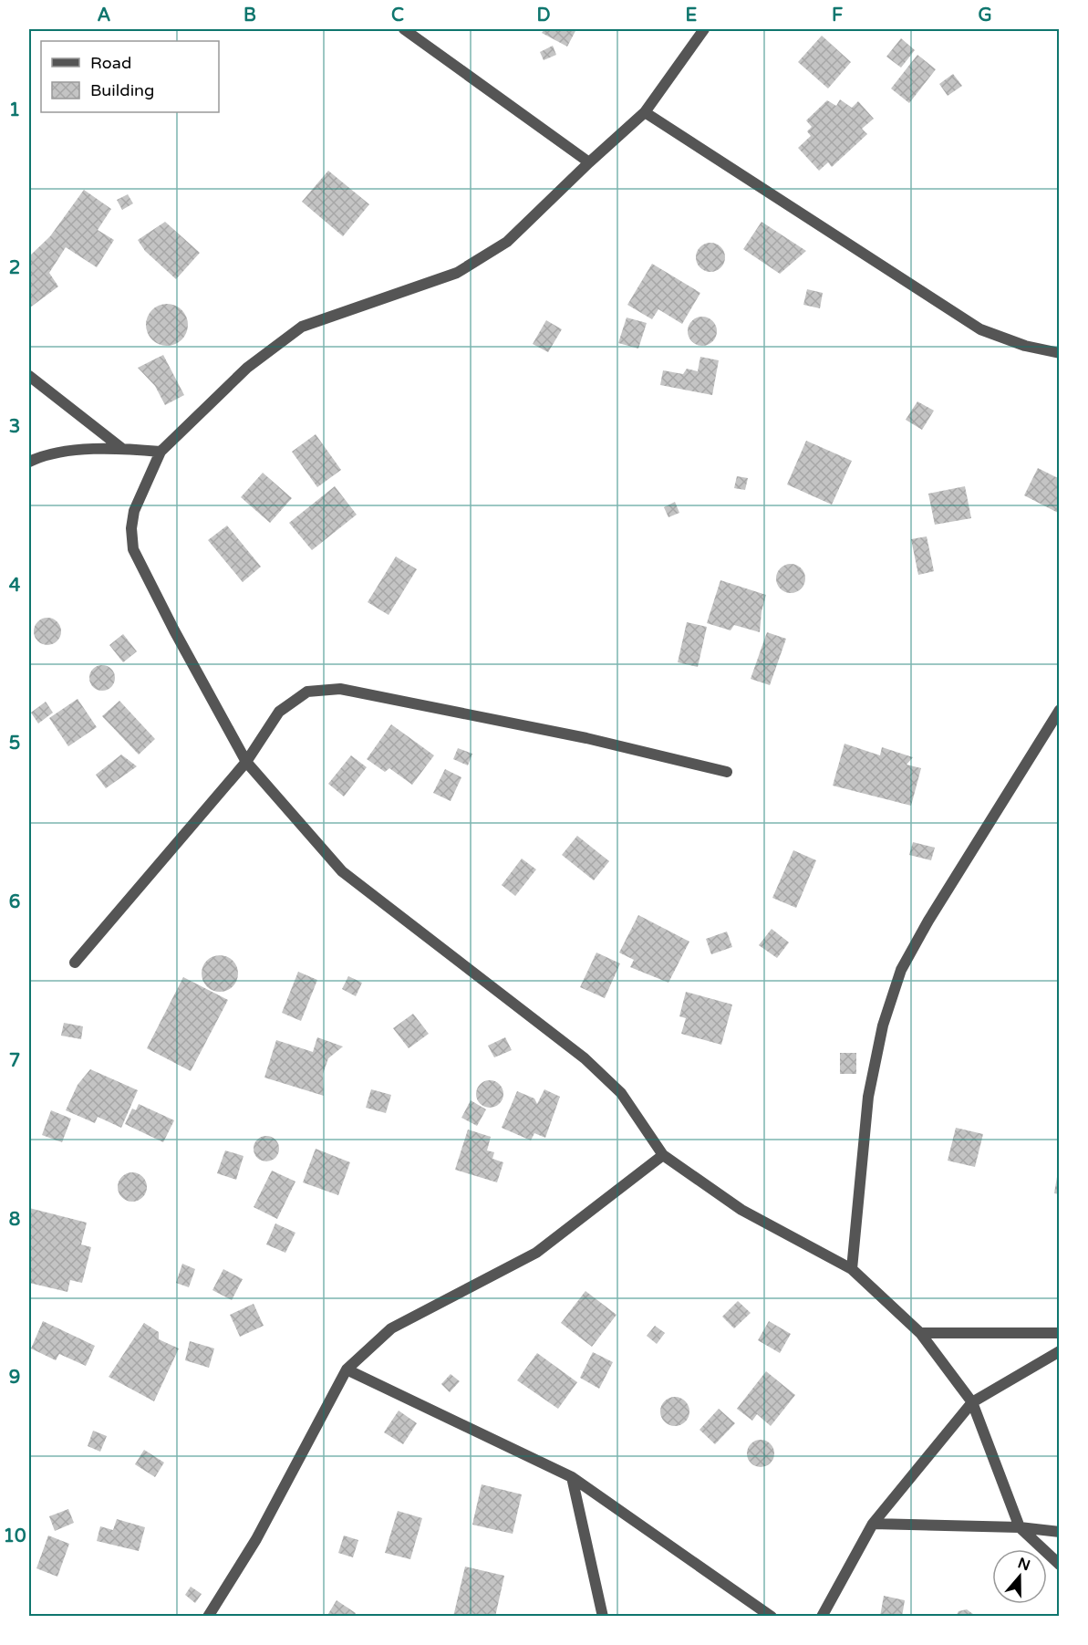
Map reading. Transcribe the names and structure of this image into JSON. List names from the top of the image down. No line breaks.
{"legend":["Road","Building"],"north":"top","grid":{"columns":["A","B","C","D","E","F","G"],"rows":["1","2","3","4","5","6","7","8","9","10"]}}
